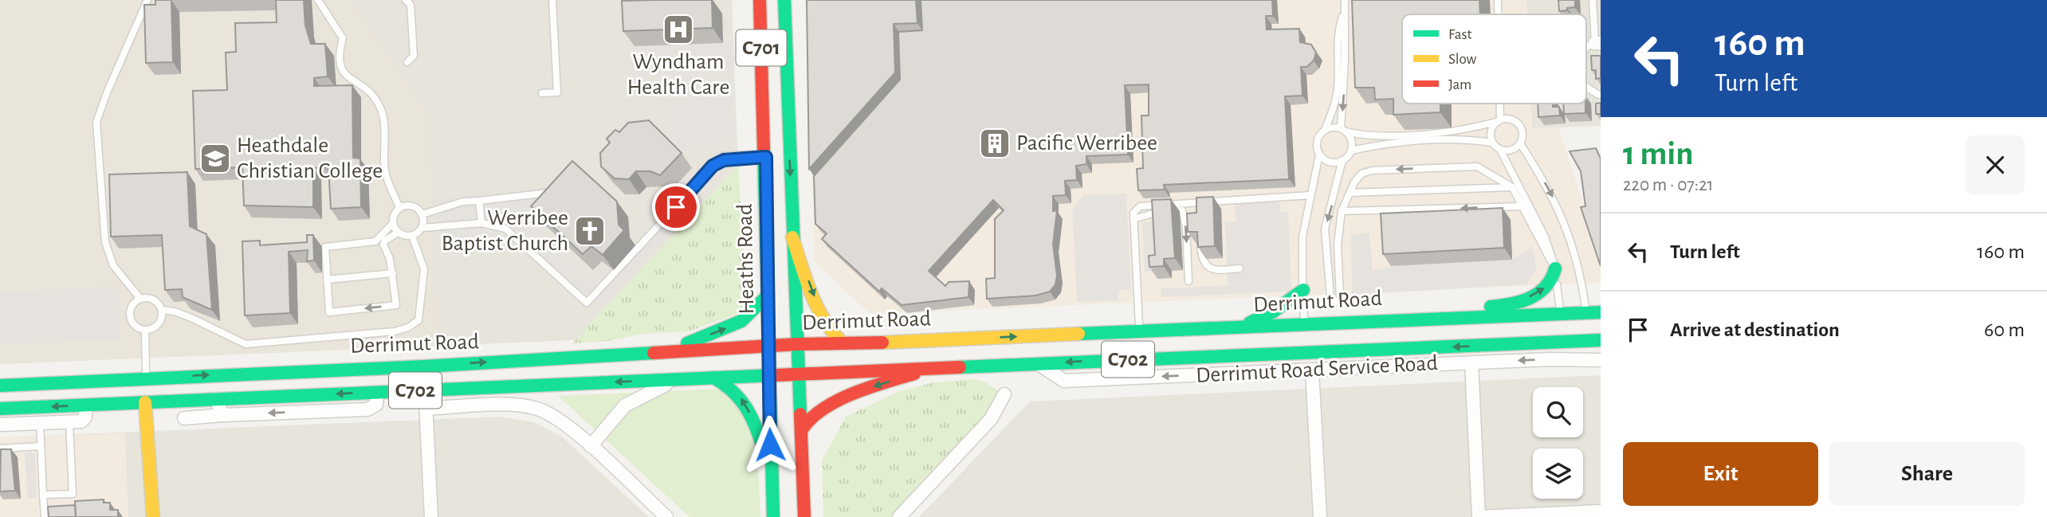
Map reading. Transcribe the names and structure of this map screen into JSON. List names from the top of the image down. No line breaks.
{"streets":{"main road":["C701","Heaths Road","Derrimut Road","C702"],"street":["Derrimut Road Service Road"]},"crossings":[["Heaths Road","Derrimut Road"],["Derrimut Road","Derrimut Road Service Road"]],"one_way":["Derrimut Road Service Road"],"places":{"hospital":["Wyndham Health Care"],"building":["Pacific Werribee"],"school or university":["Heathdale Christian College"],"church":["Werribee Baptist Church"]},"legend":["Fast","Slow","Jam"],"page":{"turn":["160 m","Turn left"],"heading":["1 min","220 m · 07:21"],"list":[{"name":"Turn left","value":"160 m"},{"name":"Arrive at destination","value":"60 m"}],"buttons":["Exit","Share"]}}
